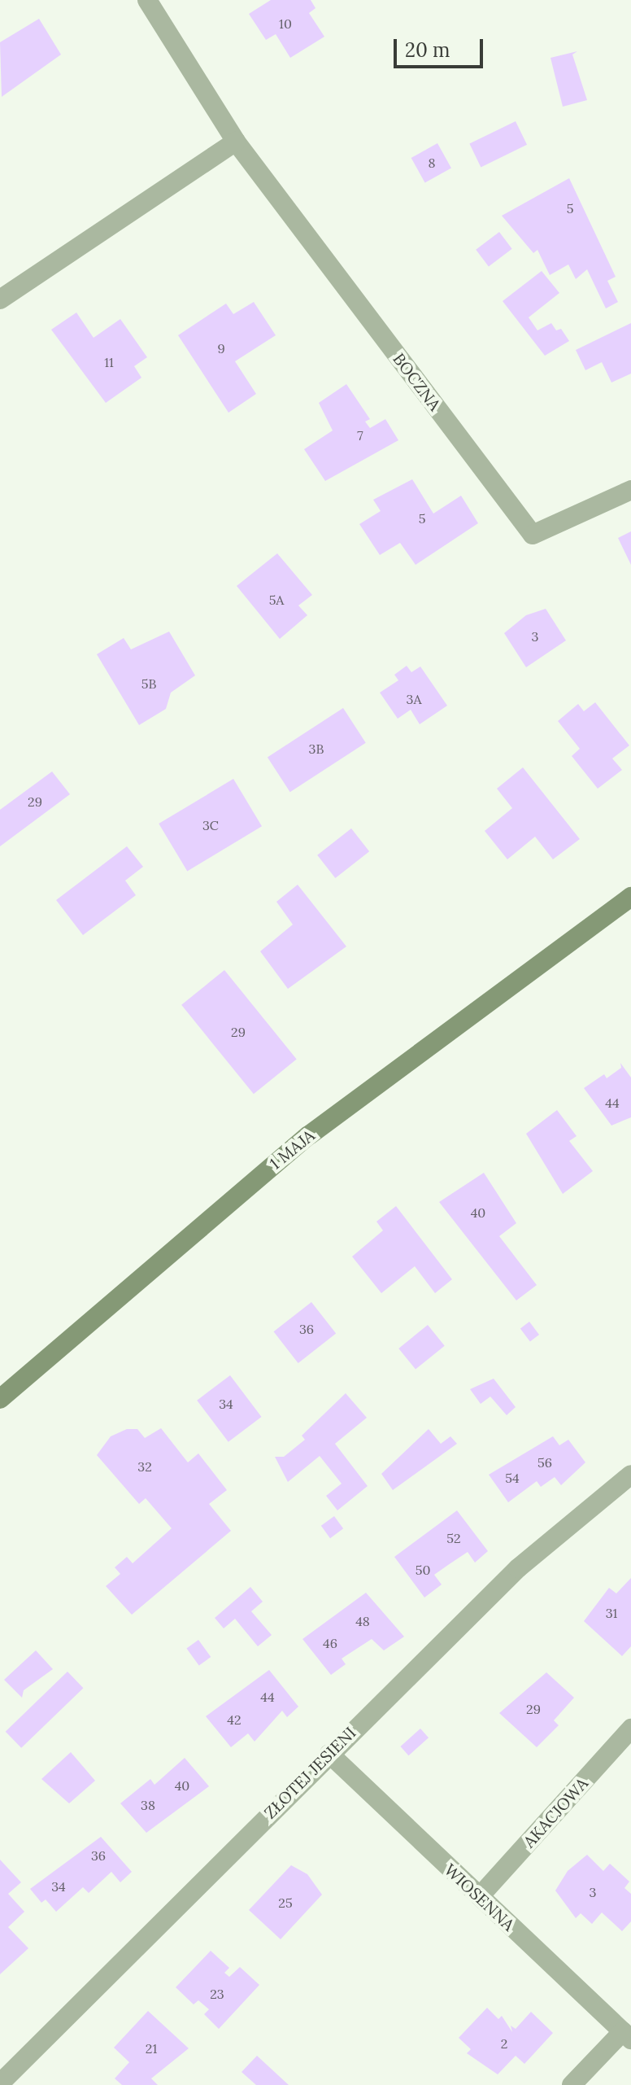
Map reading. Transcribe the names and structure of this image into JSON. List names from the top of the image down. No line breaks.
{"streets":{"main road":["1 MAJA"],"street":["BOCZNA","ZŁOTEJ JESIENI","AKACJOWA","WIOSENNA"]},"crossings":[["ZŁOTEJ JESIENI","WIOSENNA"],["AKACJOWA","WIOSENNA"]],"house_numbers":["10","8","5","9","11","7","5","5A","3","5B","3A","3B","29","3C","29","44","40","36","34","56","32","54","52","50","31","48","46","44","29","42","40","38","36","34","3","25","23","2","21"],"scale_bar":"20 m"}
